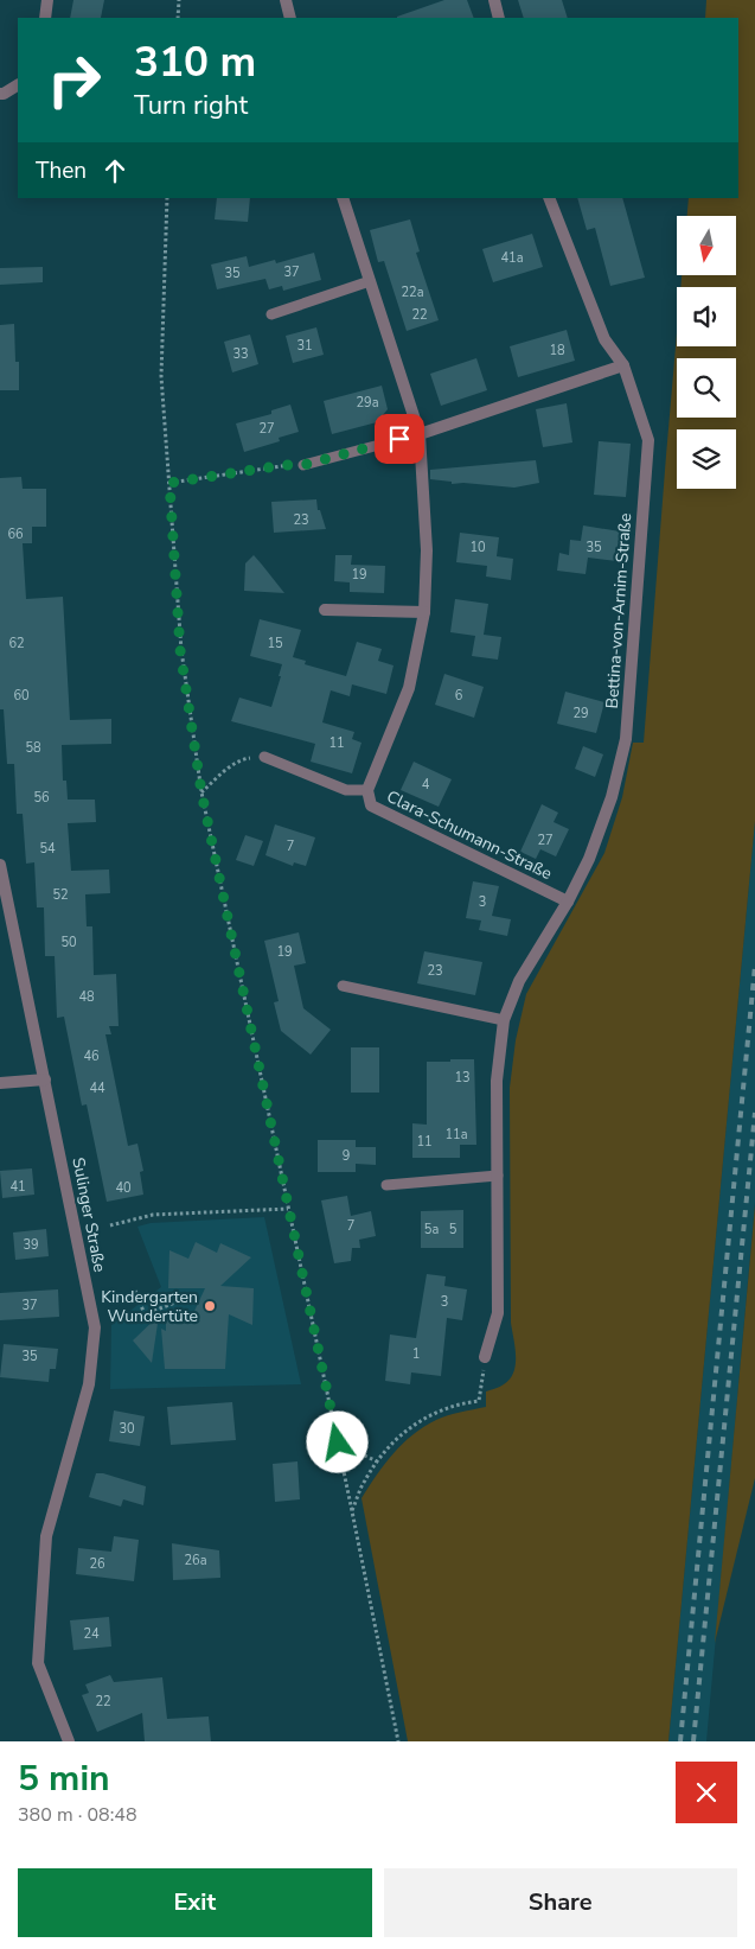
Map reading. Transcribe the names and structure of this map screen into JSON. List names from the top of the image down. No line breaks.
{"streets":{"street":["Bettina-von-Arnim-Straße","Clara-Schumann-Straße","Sulinger Straße"]},"crossings":[["Bettina-von-Arnim-Straße","Clara-Schumann-Straße"]],"places":["Kindergarten Wundertüte"],"house_numbers":["41a","37","35","22a","22","31","18","33","29a","27","23","66","10","35","19","62","15","60","6","29","11","58","4","56","27","7","54","52","3","50","19","23","48","46","13","44","11a","11","9","41","40","7","5a","5","39","3","37","1","35","30","26a","26","24","22"],"north":"bottom","page":{"turn":["310 m","Turn right"],"then":"Then","heading":["5 min","380 m · 08:48"],"buttons":["Exit","Share"]}}
